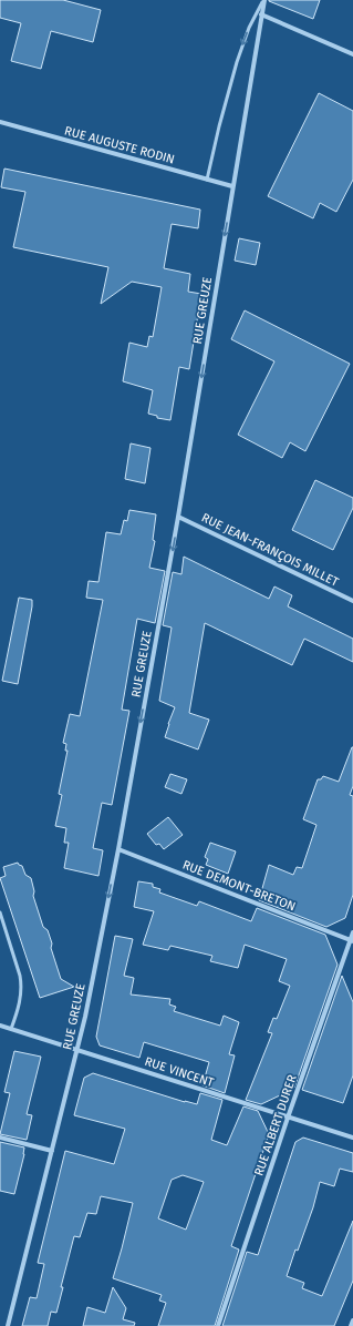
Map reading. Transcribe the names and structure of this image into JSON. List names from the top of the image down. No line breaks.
{"streets":{"street":["RUE AUGUSTE RODIN","RUE GREUZE","RUE JEAN-FRANÇOIS MILLET","RUE DEMONT-BRETON","RUE VINCENT","RUE ALBERT DURER"]},"crossings":[["RUE AUGUSTE RODIN","RUE GREUZE"],["RUE GREUZE","RUE JEAN-FRANÇOIS MILLET"],["RUE GREUZE","RUE DEMONT-BRETON"],["RUE GREUZE","RUE VINCENT"],["RUE DEMONT-BRETON","RUE ALBERT DURER"],["RUE VINCENT","RUE ALBERT DURER"]],"one_way":["RUE GREUZE"]}
